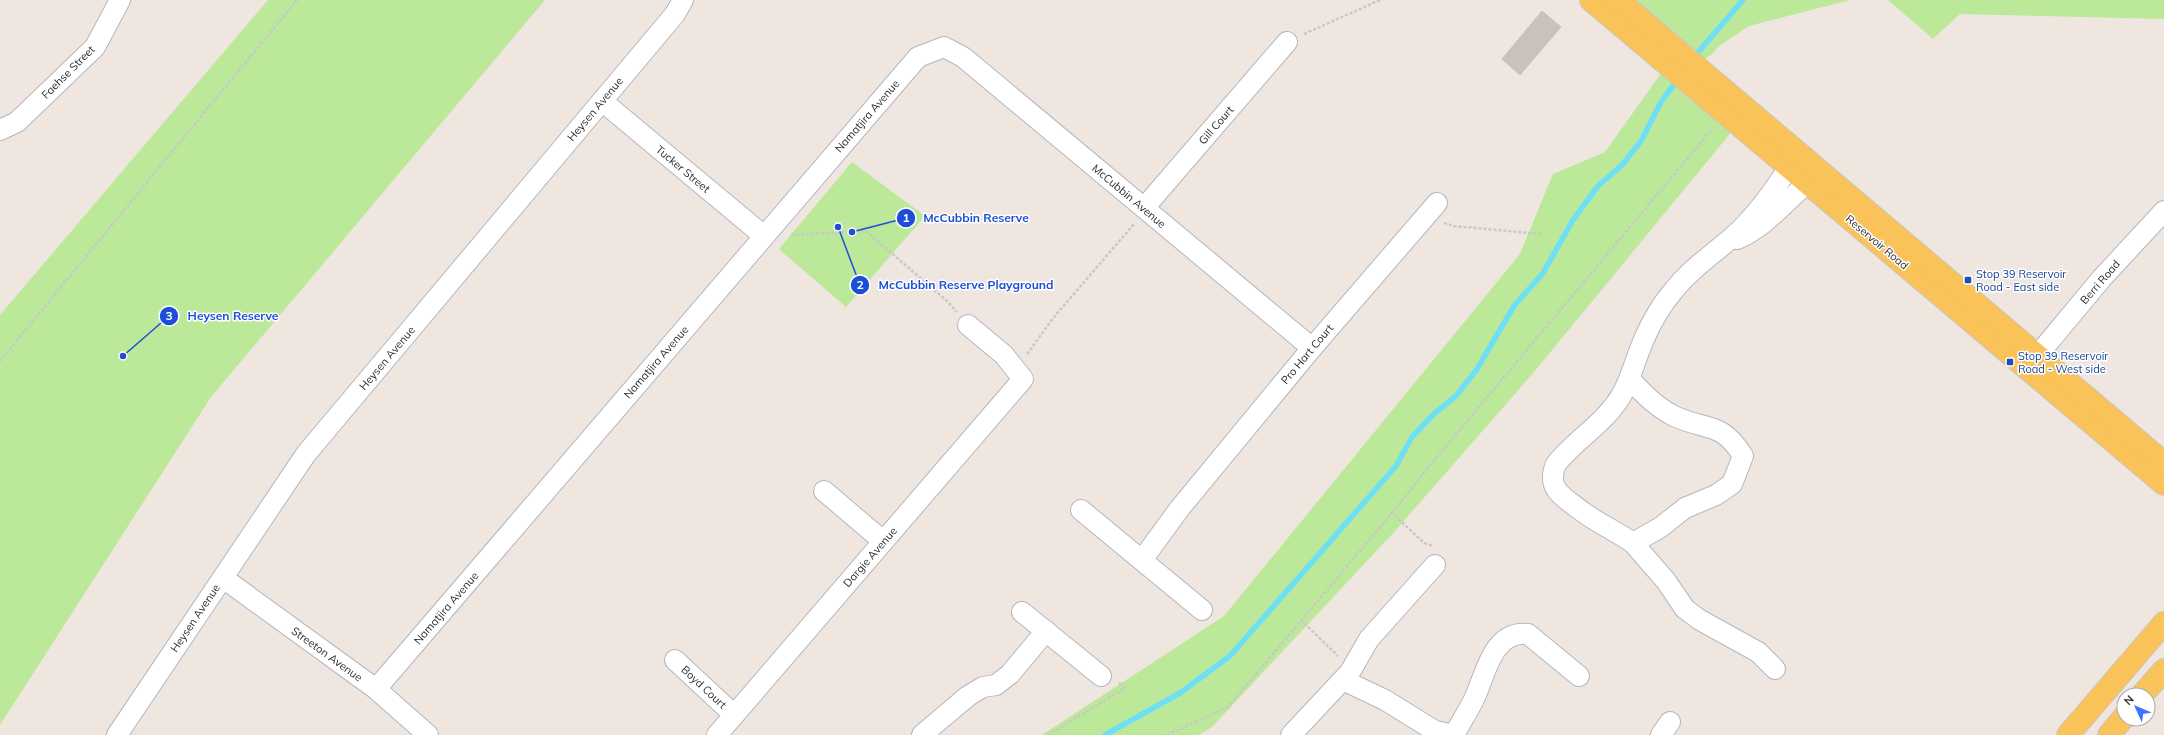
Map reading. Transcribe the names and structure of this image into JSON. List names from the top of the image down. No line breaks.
{"streets":{"main road":["Reservoir Road"],"street":["Faehse Street","Heysen Avenue","Namatjira Avenue","Gill Court","Tucker Street","McCubbin Avenue","Berri Road","Pro Hart Court","Dargie Avenue","Streeton Avenue","Boyd Court"]},"crossings":[["Heysen Avenue","Tucker Street"],["Heysen Avenue","Streeton Avenue"],["Namatjira Avenue","Tucker Street"],["Namatjira Avenue","McCubbin Avenue"],["Namatjira Avenue","Streeton Avenue"],["Gill Court","McCubbin Avenue"],["McCubbin Avenue","Pro Hart Court"],["Reservoir Road","Berri Road"],["Dargie Avenue","Boyd Court"]],"places":{"other":["McCubbin Reserve Playground","McCubbin Reserve","Heysen Reserve"],"transit":["Stop 39 Reservoir Road - East side","Stop 39 Reservoir Road - West side"]},"north":"top left"}
